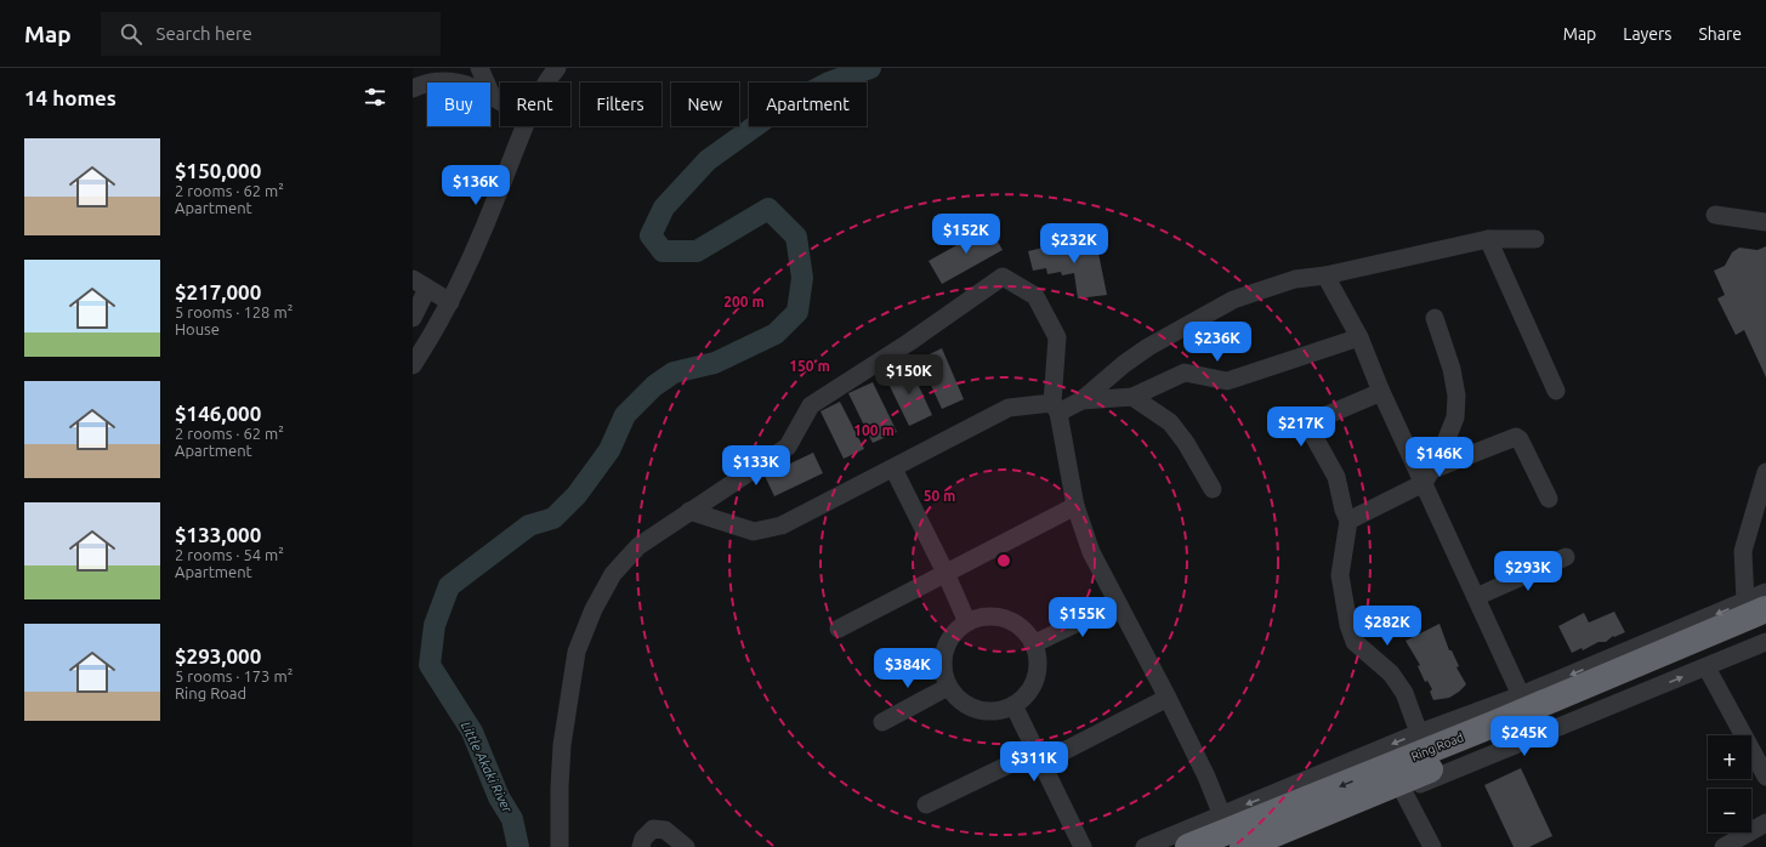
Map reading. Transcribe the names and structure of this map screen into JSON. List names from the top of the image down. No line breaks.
{"streets":{"highway":["Ring Road"]},"water":["Little Akaki River"],"page":{"header":"Map","search":"Search here","nav":["Map","Layers","Share"],"heading":"14 homes","chip":["Buy","Rent","Filters","New","Apartment"],"list":[{"name":"$150,000","note":"2 rooms · 62 m² · Apartment"},{"name":"$217,000","note":"5 rooms · 128 m² · House"},{"name":"$146,000","note":"2 rooms · 62 m² · Apartment"},{"name":"$133,000","note":"2 rooms · 54 m² · Apartment"},{"name":"$293,000","note":"5 rooms · 173 m² · Ring Road"}],"price":["$136K","$152K","$232K","$236K","$150K","$217K","$146K","$133K","$293K","$155K","$282K","$384K","$245K","$311K"],"map_buttons":["+","−"]},"rings":["200 m","150 m","100 m","50 m"]}
